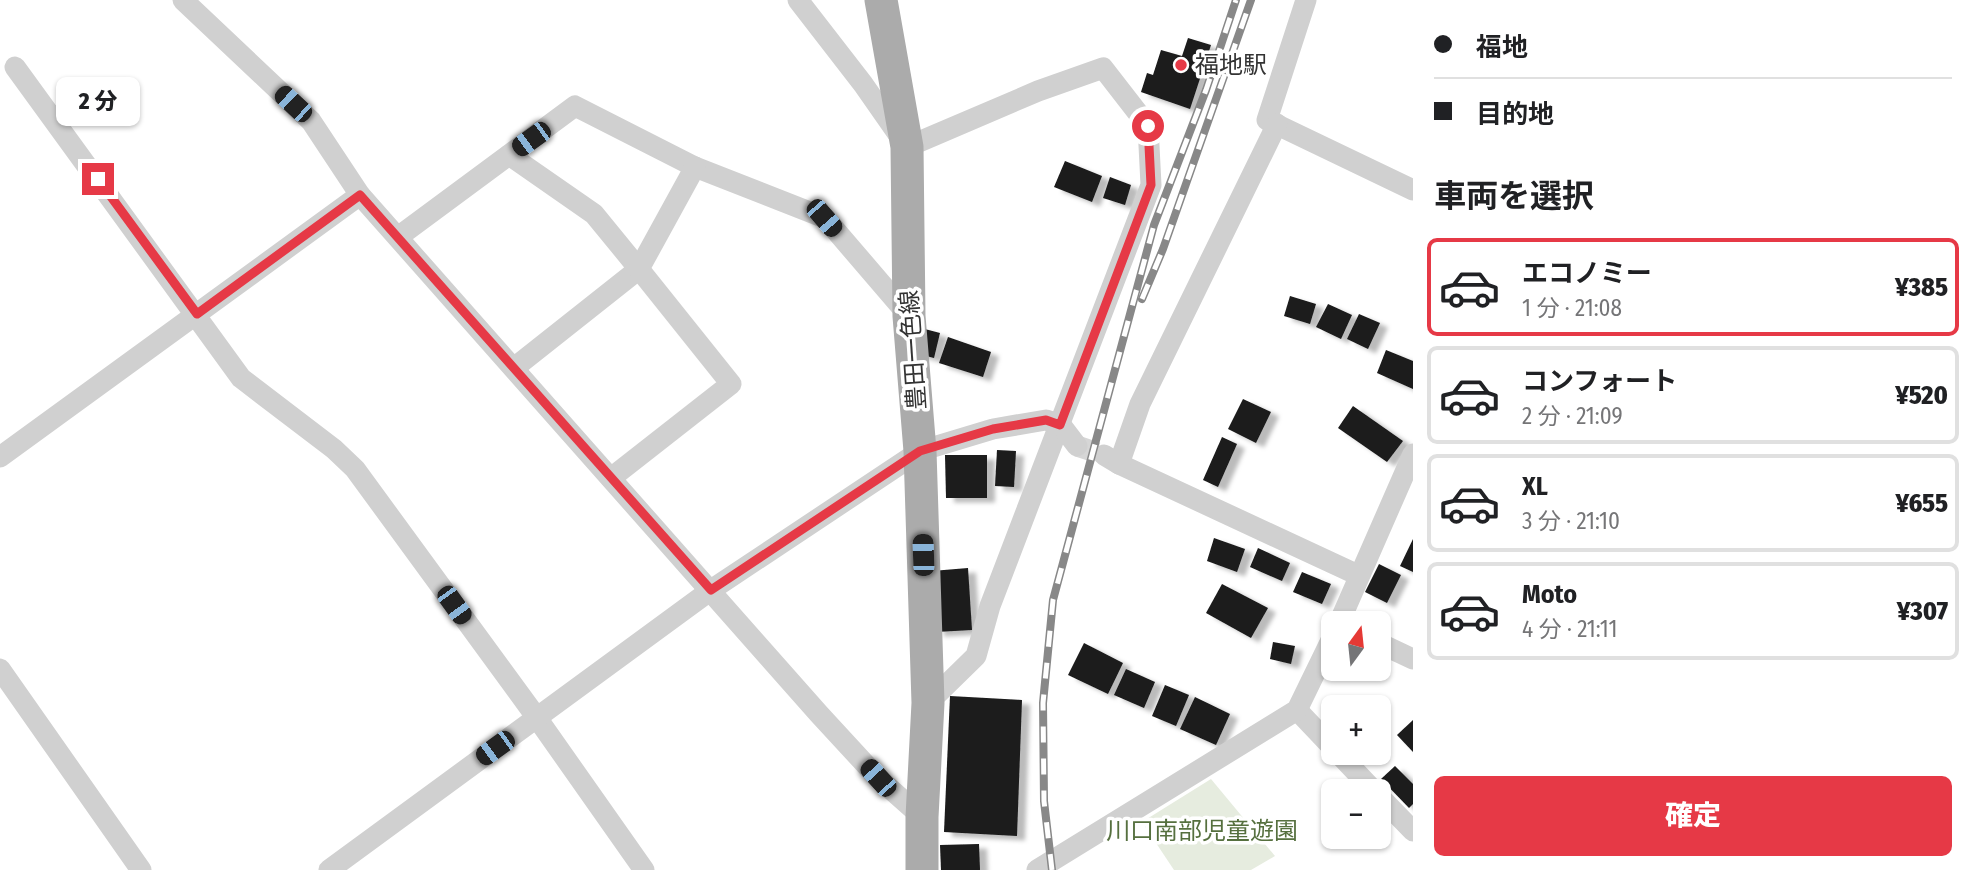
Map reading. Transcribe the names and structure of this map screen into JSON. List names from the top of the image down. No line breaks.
{"streets":{"main road":["豊田一色線"]},"parks":["川口南部児童遊園"],"places":["福地駅"],"north":"top","page":{"banner":["福地","目的地"],"bubble":"2 分","heading":"車両を選択","list":[{"name":"エコノミー","note":"1 分 · 21:08","value":"¥385"},{"name":"コンフォート","note":"2 分 · 21:09","value":"¥520"},{"name":"XL","note":"3 分 · 21:10","value":"¥655"},{"name":"Moto","note":"4 分 · 21:11","value":"¥307"}],"map_buttons":["+","−"],"buttons":"確定"}}
